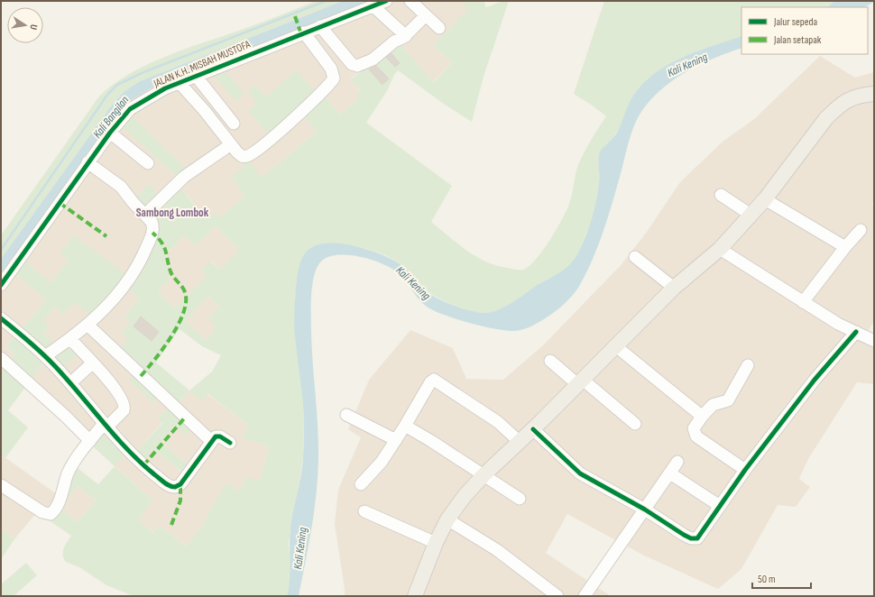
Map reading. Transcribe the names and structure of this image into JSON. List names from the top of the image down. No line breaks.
{"streets":{"street":["JALAN K.H. MISBAH MUSTOFA"]},"districts":["Sambong Lombok"],"water":["Kali Kening","Kali Bangilan"],"legend":["Jalur sepeda","Jalan setapak"],"scale_bar":"50 m","north":"right"}
